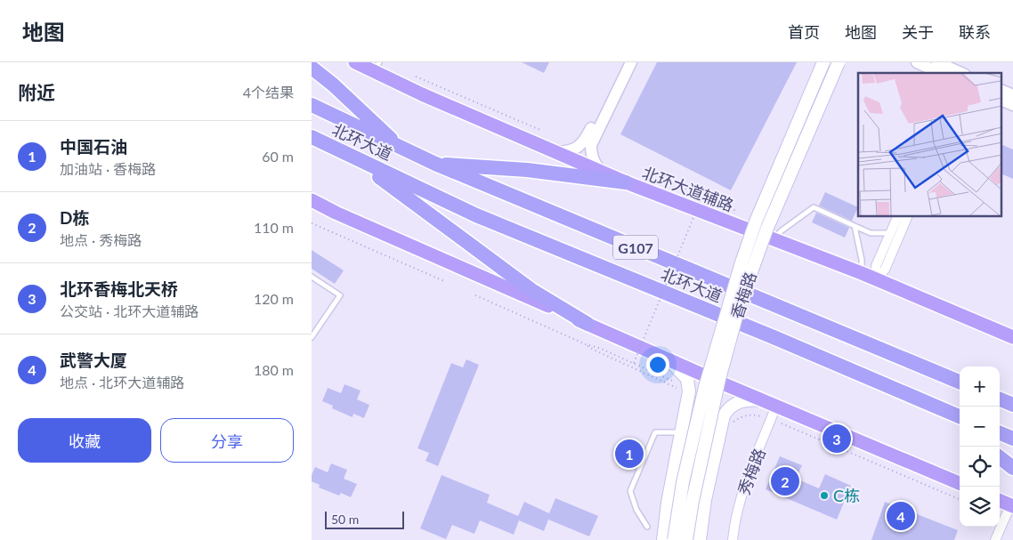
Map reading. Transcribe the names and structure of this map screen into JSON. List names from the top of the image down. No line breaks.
{"streets":{"highway":["北环大道","G107"],"main road":["北环大道辅路","香梅路"],"street":["秀梅路"]},"places":["C栋"],"scale_bar":"50 m","page":{"header":"地图","nav":["首页","地图","关于","联系"],"heading":["附近","4个结果"],"list":[{"mark":"1","name":"中国石油","note":"加油站 · 香梅路","value":"60 m"},{"mark":"2","name":"D栋","note":"地点 · 秀梅路","value":"110 m"},{"mark":"3","name":"北环香梅北天桥","note":"公交站 · 北环大道辅路","value":"120 m"},{"mark":"4","name":"武警大厦","note":"地点 · 北环大道辅路","value":"180 m"}],"map_buttons":["+","−"],"buttons":["收藏","分享"],"pins":["3","1","2","4"],"scale":"50 m"}}
